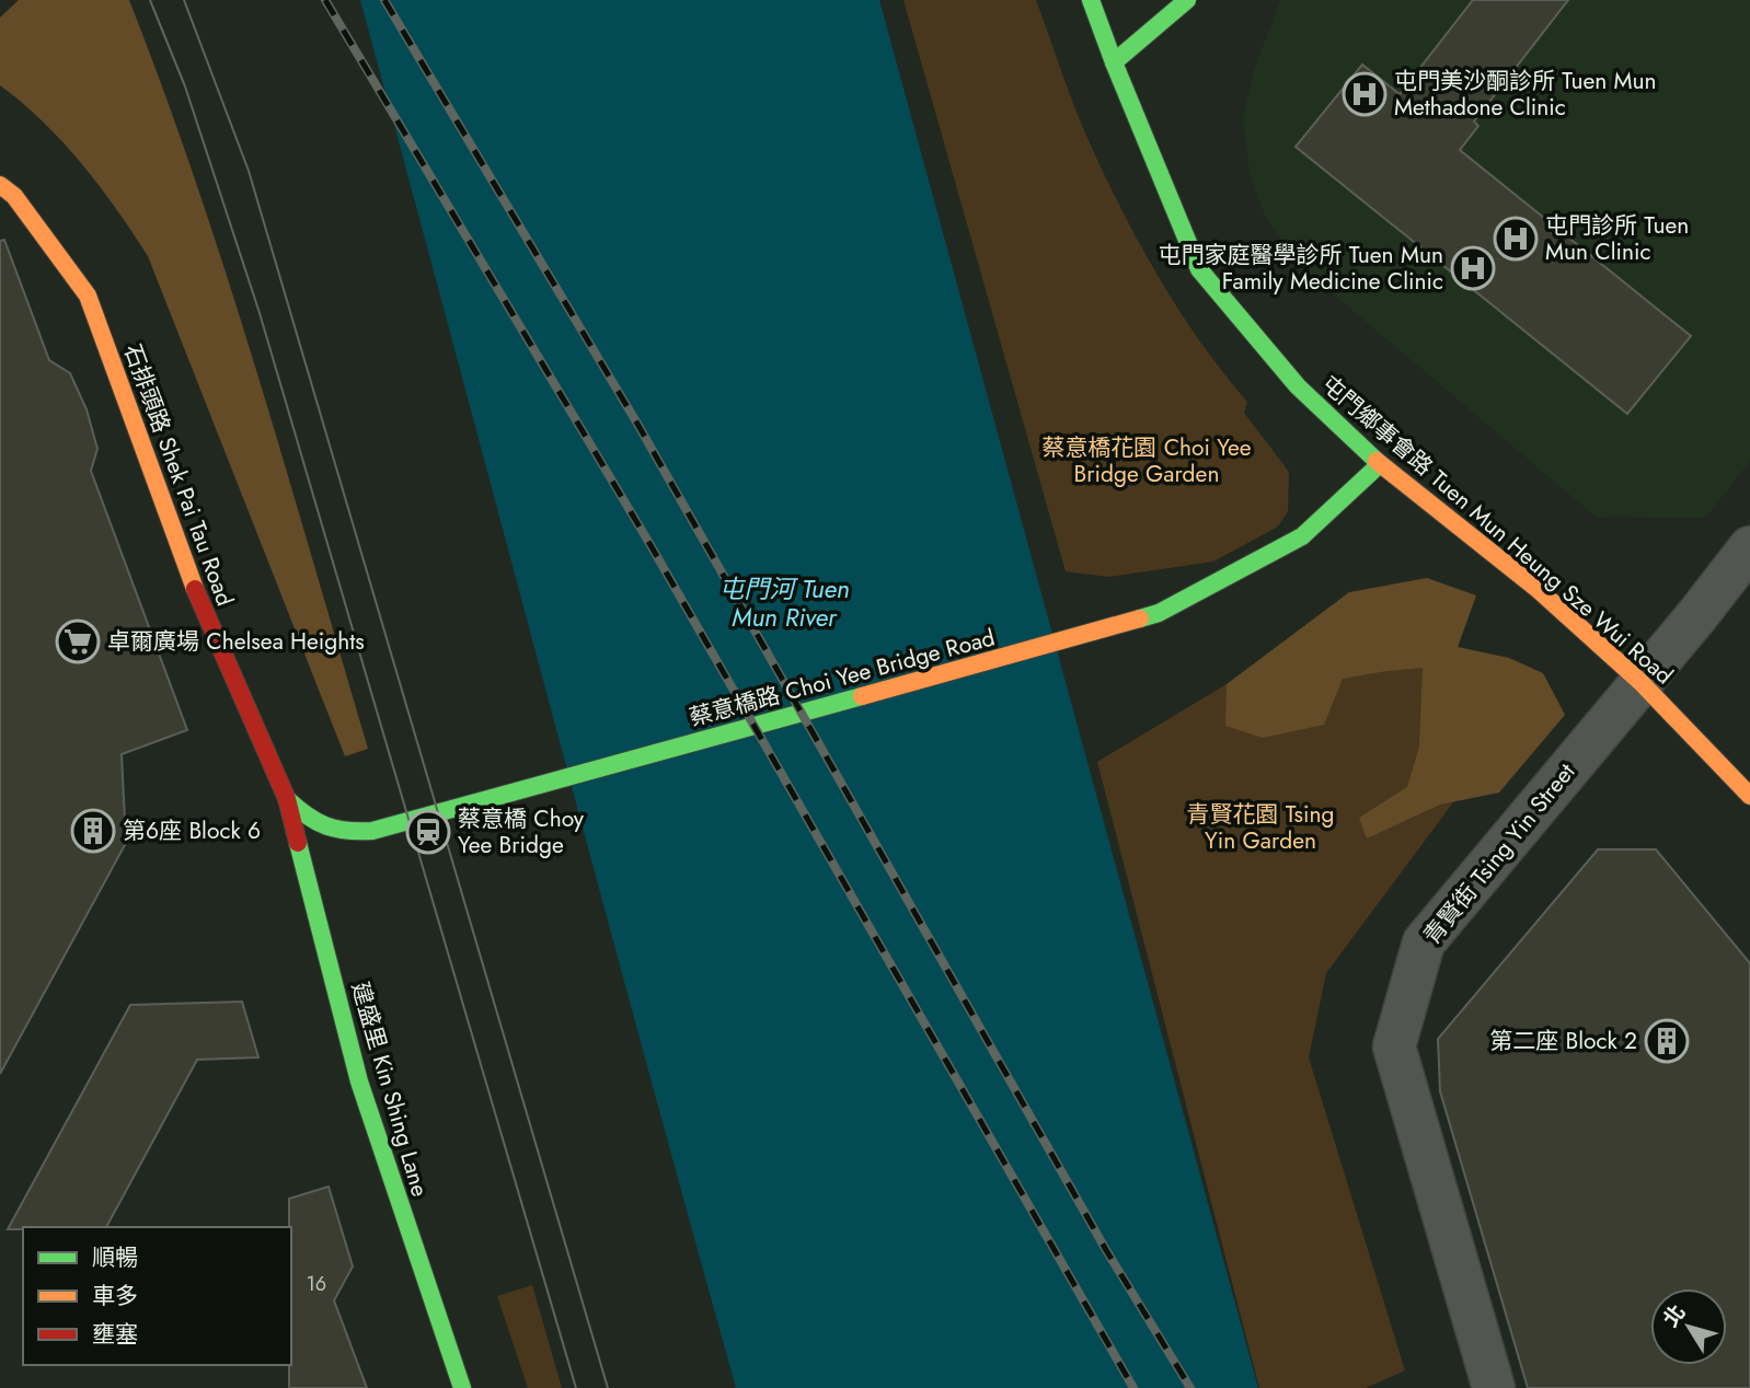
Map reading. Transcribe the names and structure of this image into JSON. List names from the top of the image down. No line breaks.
{"streets":{"main road":["石排頭路 Shek Pai Tau Road","屯門鄉事會路 Tuen Mun Heung Sze Wui Road","蔡意橋路 Choi Yee Bridge Road","建盛里 Kin Shing Lane"],"street":["青賢街 Tsing Yin Street"]},"crossings":[["石排頭路 Shek Pai Tau Road","蔡意橋路 Choi Yee Bridge Road"],["石排頭路 Shek Pai Tau Road","建盛里 Kin Shing Lane"],["屯門鄉事會路 Tuen Mun Heung Sze Wui Road","蔡意橋路 Choi Yee Bridge Road"],["屯門鄉事會路 Tuen Mun Heung Sze Wui Road","青賢街 Tsing Yin Street"],["蔡意橋路 Choi Yee Bridge Road","建盛里 Kin Shing Lane"]],"water":["屯門河 Tuen Mun River"],"parks":["蔡意橋花園 Choi Yee Bridge Garden","青賢花園 Tsing Yin Garden"],"places":{"hospital":["屯門美沙酮診所 Tuen Mun Methadone Clinic","屯門診所 Tuen Mun Clinic","屯門家庭醫學診所 Tuen Mun Family Medicine Clinic"],"supermarket":["卓爾廣場 Chelsea Heights"],"building":["第6座 Block 6","第二座 Block 2"],"station":["蔡意橋 Choy Yee Bridge"]},"house_numbers":["16"],"legend":["順暢","車多","壅塞"],"north":"top left"}
